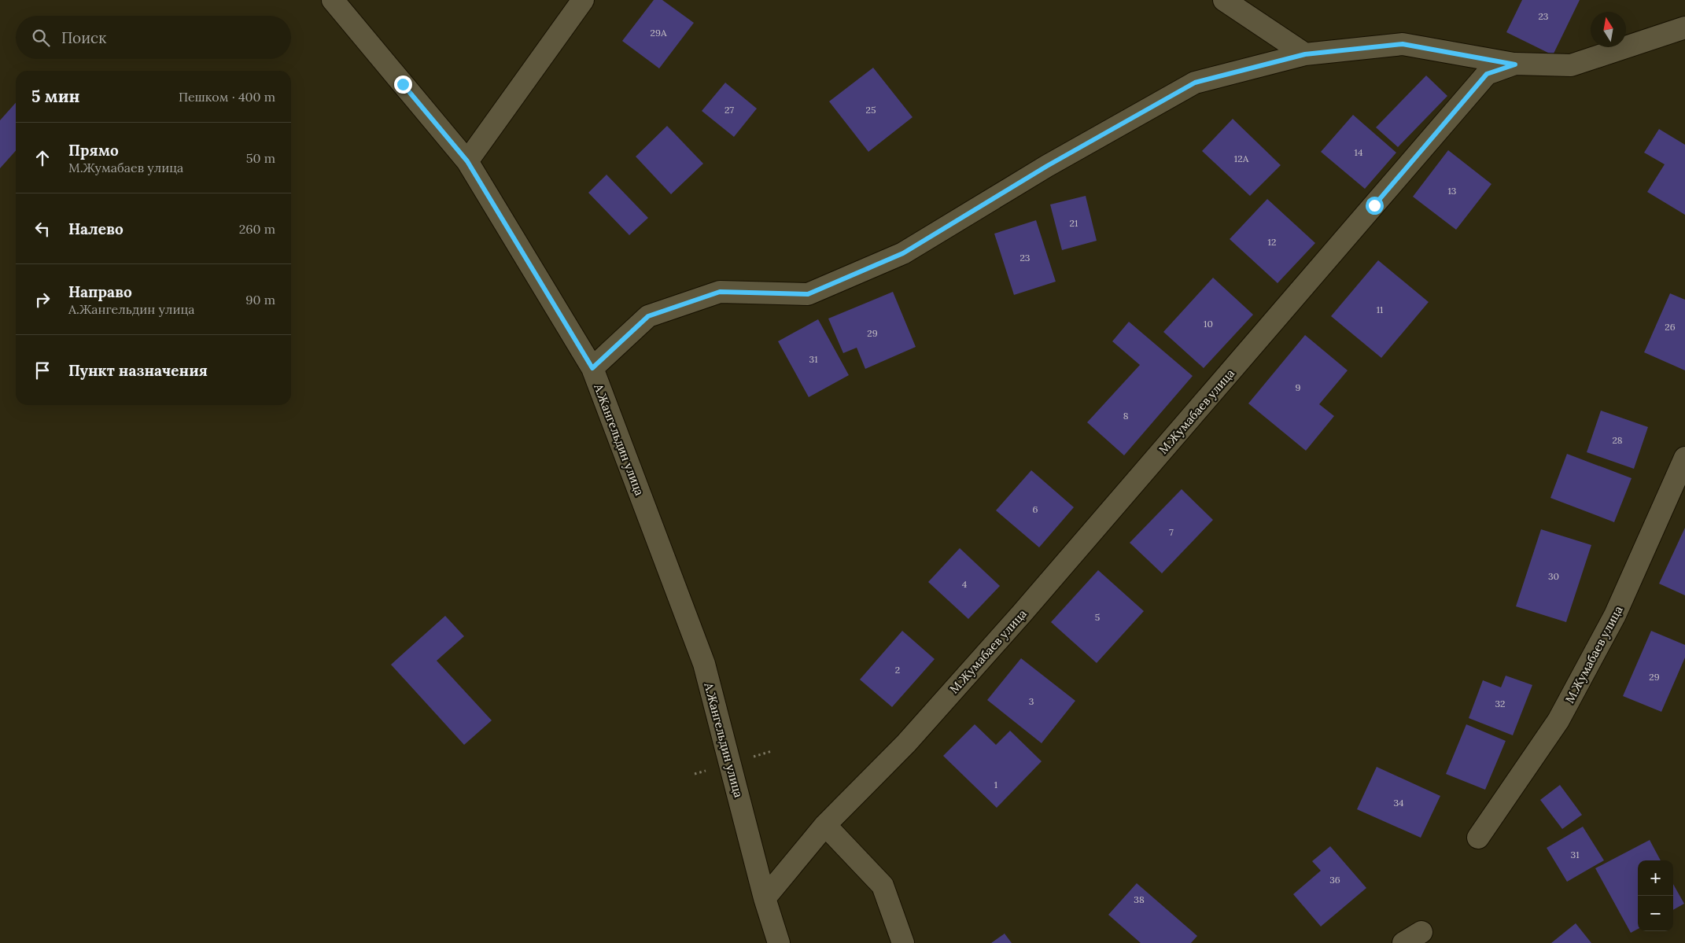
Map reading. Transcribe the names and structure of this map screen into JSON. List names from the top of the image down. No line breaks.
{"streets":{"street":["М.Жумабаев улица","А.Жангельдин улица"]},"crossings":[["М.Жумабаев улица","А.Жангельдин улица"]],"house_numbers":["23","29А","27","25","14","12А","13","21","12","23","11","10","26","29","31","9","8","28","6","7","30","4","5","2","29","3","32","1","34","31","36","38"],"north":"top","page":{"search":"Поиск","heading":["5 мин","Пешком · 400 m"],"list":[["Прямо","М.Жумабаев улица","50 m"],["Налево","260 m"],["Направо","А.Жангельдин улица","90 m"],"Пункт назначения"],"map_buttons":["+","−"]}}
